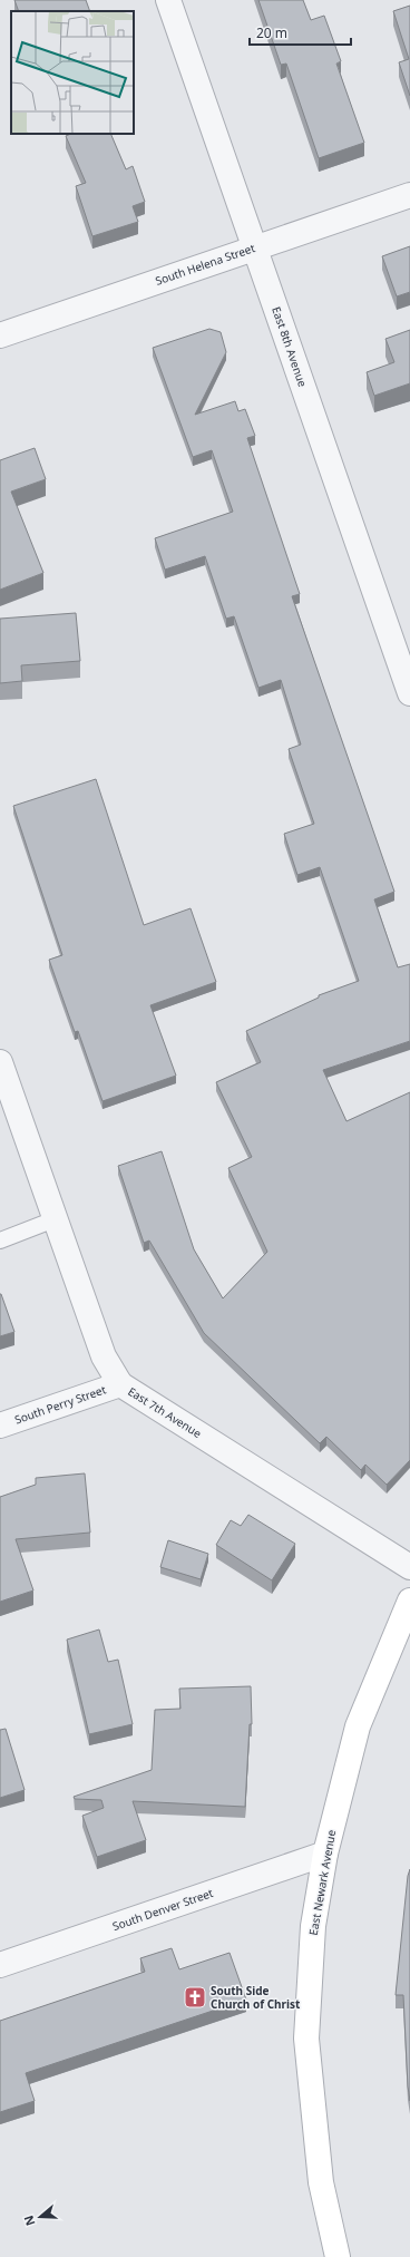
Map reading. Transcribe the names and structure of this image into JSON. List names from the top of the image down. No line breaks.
{"streets":{"main road":["East Newark Avenue"],"street":["South Helena Street","East 8th Avenue","South Perry Street","East 7th Avenue","South Denver Street"]},"crossings":[["South Helena Street","East 8th Avenue"],["South Perry Street","East 7th Avenue"],["East Newark Avenue","South Denver Street"]],"places":{"church":["South Side Church of Christ"]},"scale_bar":"20 m","north":"left"}
